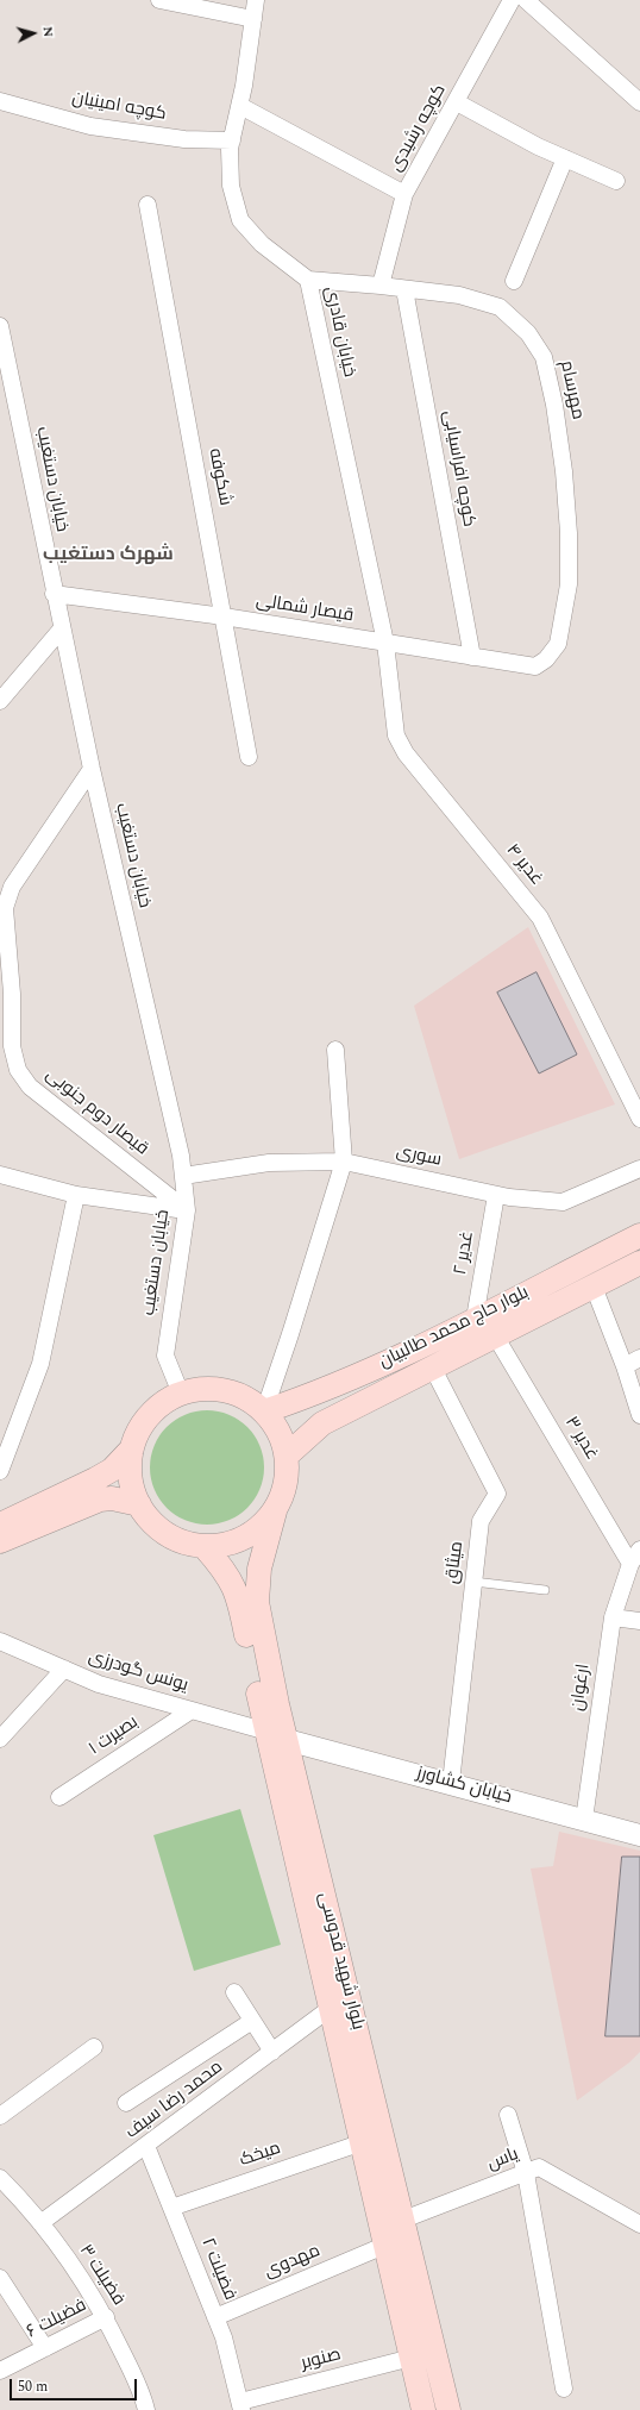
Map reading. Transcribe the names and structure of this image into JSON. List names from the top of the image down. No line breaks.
{"streets":{"main road":["بلوار حاج محمد طالبیان","بلوار شهید قدوسی"],"street":["کوچه امینیان","کوچه رشیدی","خیابان قادری","مهرسام","کوچه افراسیابی","شکوفه","خیابان دستغیب","قیصار شمالی","غدیر ۴","قیصار دوم جنوبی","سوری","غدیر ۲","غدیر ۳","میثاق","یونس گودرزی","ارغوان","بصیرت ۱","خیابان کشاورز","محمد رضا سیف","میخک","یاس","مهدوی","فضیلت ۲","فضیلت ۳","فضیلت ۶","صنوبر"]},"crossings":[["کوچه امینیان","خیابان قادری"],["کوچه رشیدی","مهرسام"],["خیابان قادری","مهرسام"],["خیابان قادری","قیصار شمالی"],["خیابان قادری","غدیر ۴"],["مهرسام","کوچه افراسیابی"],["مهرسام","قیصار شمالی"],["کوچه افراسیابی","قیصار شمالی"],["شکوفه","قیصار شمالی"],["خیابان دستغیب","قیصار شمالی"],["خیابان دستغیب","قیصار دوم جنوبی"],["خیابان دستغیب","سوری"],["خیابان دستغیب","بلوار حاج محمد طالبیان"],["خیابان دستغیب","بلوار شهید قدوسی"],["قیصار شمالی","غدیر ۴"],["سوری","غدیر ۲"],["غدیر ۲","بلوار حاج محمد طالبیان"],["بلوار حاج محمد طالبیان","غدیر ۳"],["بلوار حاج محمد طالبیان","میثاق"],["بلوار حاج محمد طالبیان","بلوار شهید قدوسی"],["غدیر ۳","ارغوان"],["میثاق","خیابان کشاورز"],["یونس گودرزی","بصیرت ۱"],["یونس گودرزی","خیابان کشاورز"],["یونس گودرزی","بلوار شهید قدوسی"],["ارغوان","خیابان کشاورز"],["خیابان کشاورز","بلوار شهید قدوسی"],["بلوار شهید قدوسی","محمد رضا سیف"],["بلوار شهید قدوسی","میخک"],["بلوار شهید قدوسی","یاس"],["بلوار شهید قدوسی","مهدوی"],["بلوار شهید قدوسی","صنوبر"],["محمد رضا سیف","فضیلت ۲"],["محمد رضا سیف","فضیلت ۳"],["میخک","فضیلت ۲"],["مهدوی","فضیلت ۲"],["فضیلت ۲","صنوبر"],["فضیلت ۳","فضیلت ۶"]],"districts":["شهرک دستغیب"],"scale_bar":"50 m","north":"right"}
